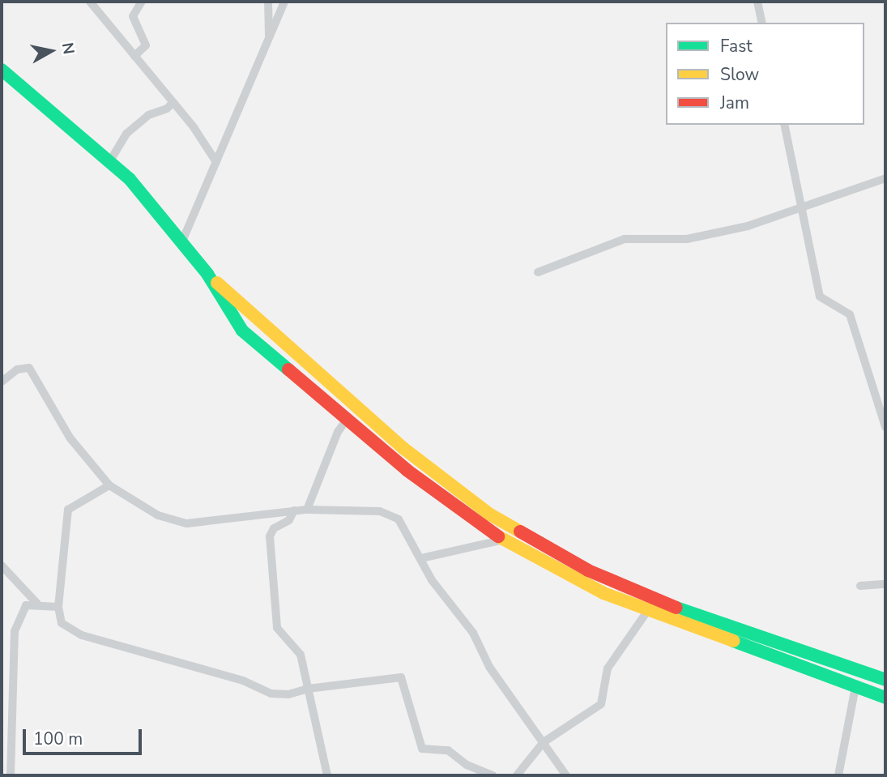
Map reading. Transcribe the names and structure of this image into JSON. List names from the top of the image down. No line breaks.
{"legend":["Fast","Slow","Jam"],"scale_bar":"100 m","north":"right"}
